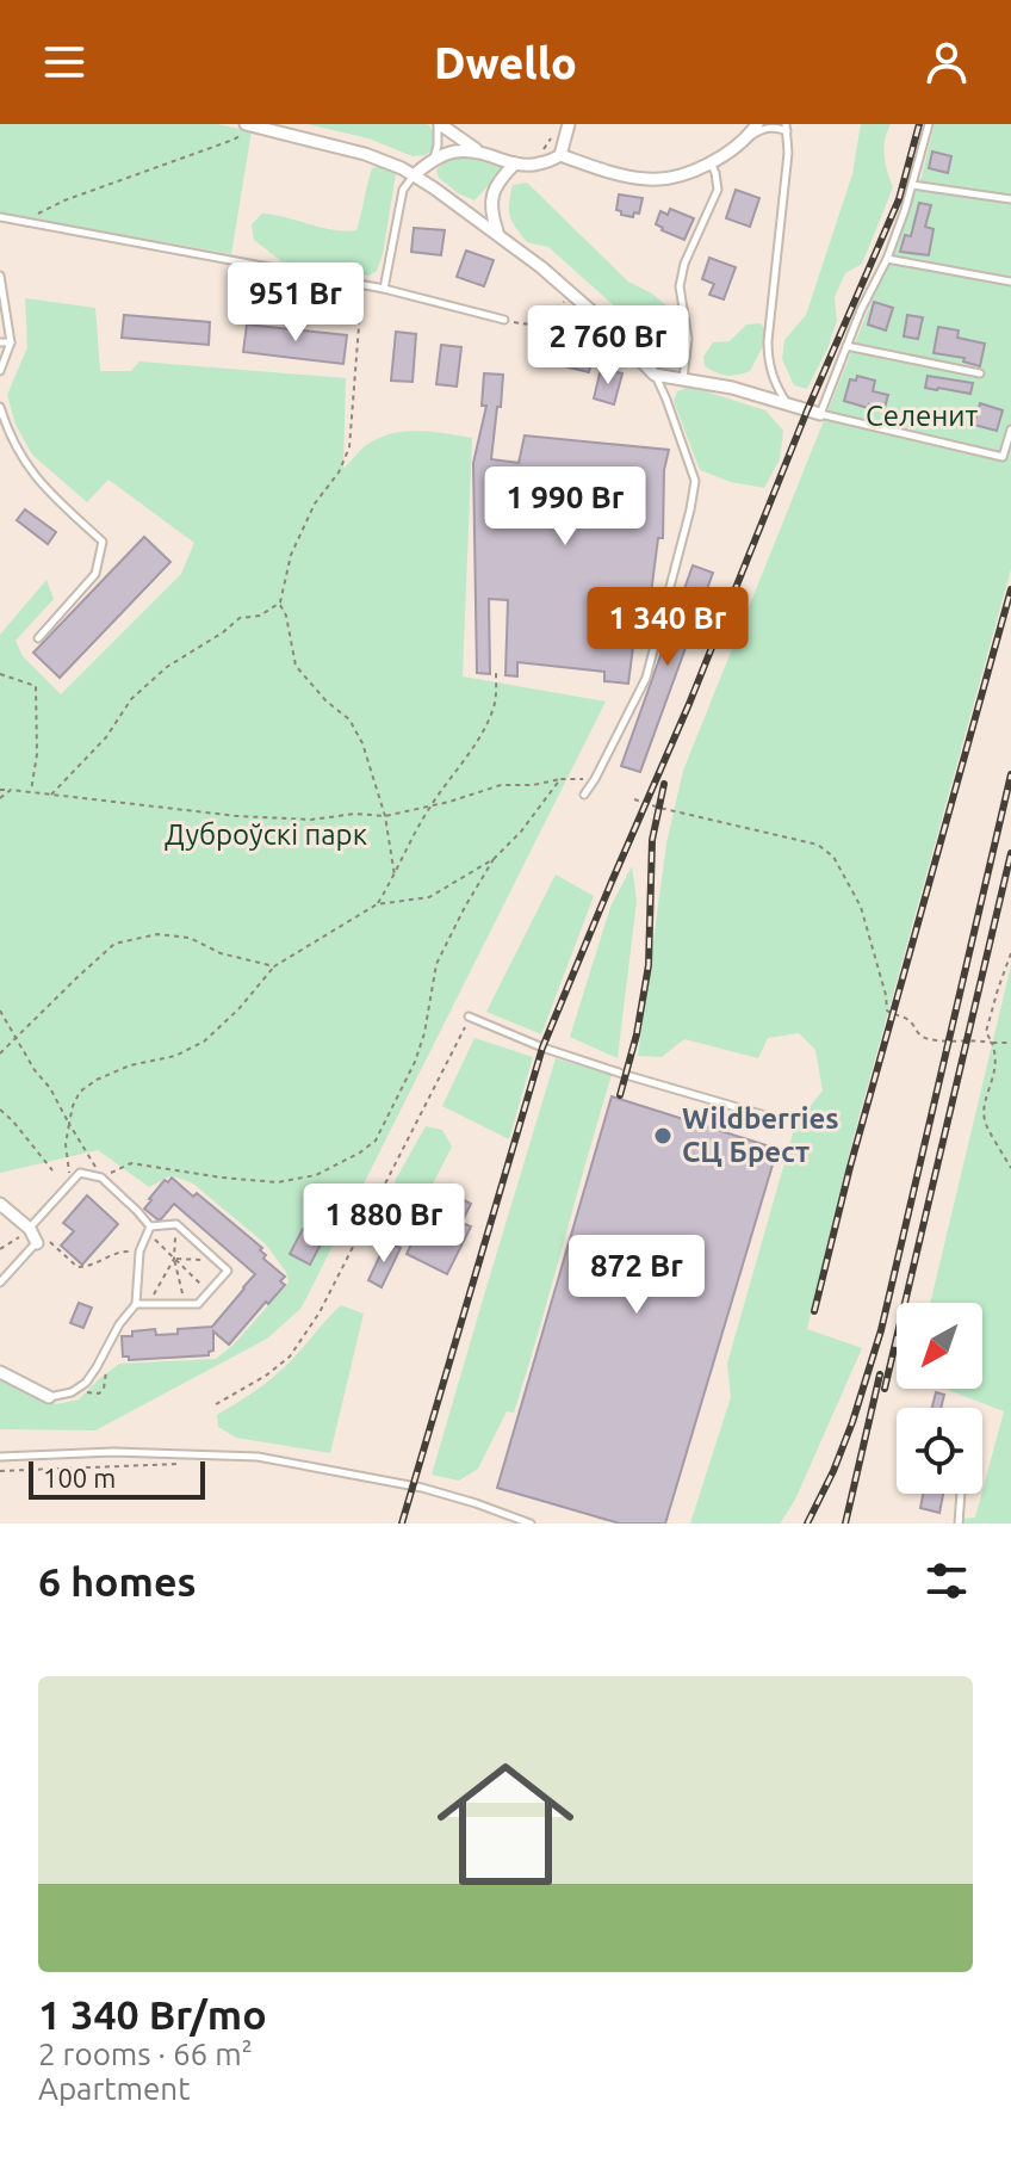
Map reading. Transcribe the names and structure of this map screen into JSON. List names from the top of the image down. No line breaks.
{"parks":["Селенит","Дуброўскі парк"],"places":["Wildberries СЦ Брест"],"scale_bar":"100 m","north":"bottom left","page":{"header":"Dwello","price":["951 Br","2 760 Br","1 990 Br","1 340 Br","1 880 Br","872 Br"],"scale":"100 m","heading":"6 homes","list":[{"name":"1 340 Br/mo","note":"2 rooms · 66 m² · Apartment"}]}}
